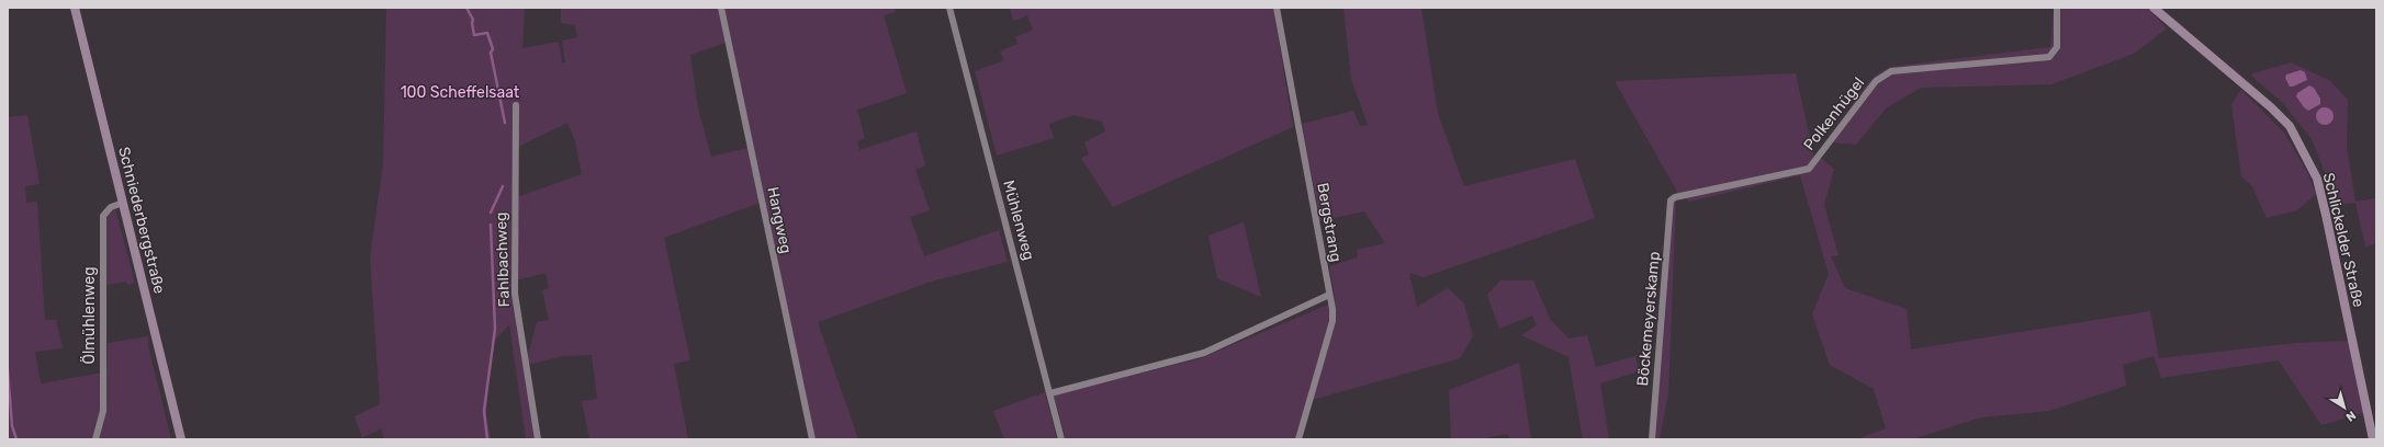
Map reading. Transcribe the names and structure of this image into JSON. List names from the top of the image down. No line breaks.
{"streets":{"main road":["Schniederbergstraße","Schlickelder Straße"],"street":["Polkenhügel","Hangweg","Mühlenweg","Bergstrang","Fahlbachweg","Ölmühlenweg","Böckemeyerskamp"]},"crossings":[["Polkenhügel","Böckemeyerskamp"],["Schniederbergstraße","Ölmühlenweg"]],"parks":["100 Scheffelsaat"],"north":"bottom right"}
